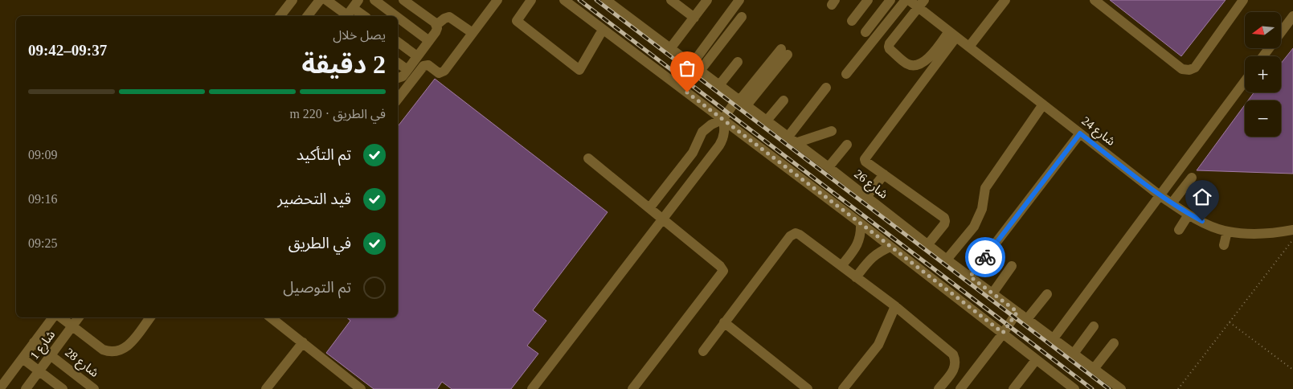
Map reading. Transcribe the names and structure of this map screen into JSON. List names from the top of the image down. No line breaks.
{"streets":{"street":["شارع 24","شارع 26","شارع 1","شارع 28"]},"crossings":[["شارع 1","شارع 28"]],"north":"left","page":{"map_buttons":["+","−"],"heading":["2 دقيقة","يصل خلال","09:37–09:42"],"bar":"في الطريق · 220 m","list":[["تم التأكيد","09:09"],["قيد التحضير","09:16"],["في الطريق","09:25"],"تم التوصيل"]}}
